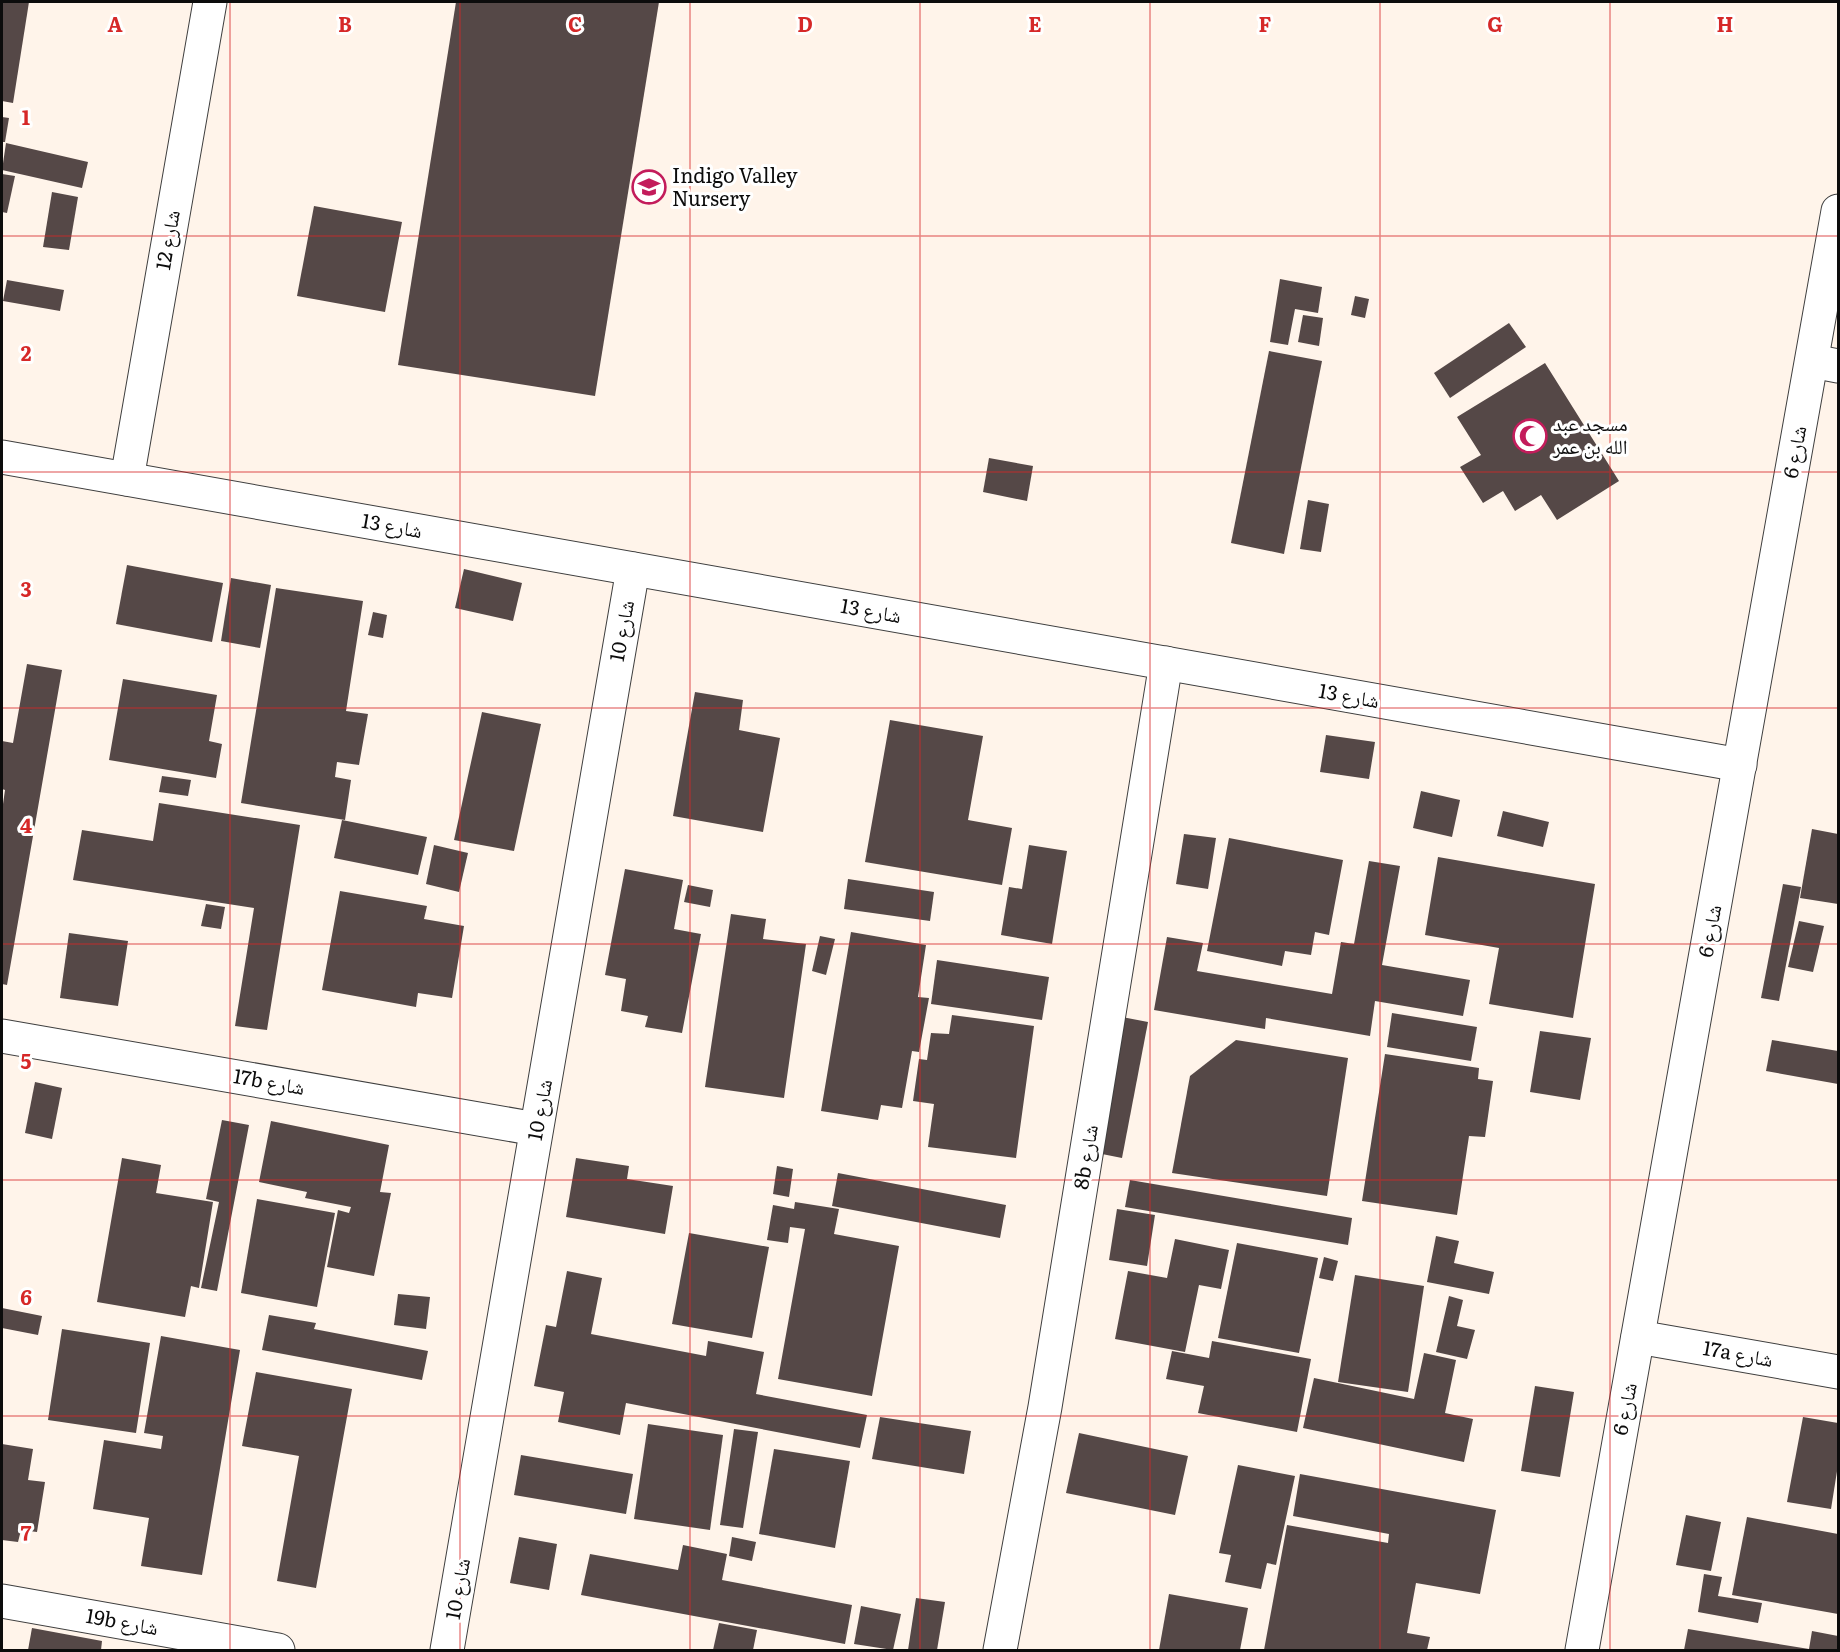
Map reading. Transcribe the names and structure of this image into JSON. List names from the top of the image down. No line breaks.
{"streets":{"street":["شارع 12","شارع 6","شارع 13","شارع 10","17b شارع","8b شارع","17a شارع","19b شارع"]},"crossings":[["شارع 12","شارع 13"],["شارع 6","شارع 13"],["شارع 6","17a شارع"],["شارع 13","شارع 10"],["شارع 13","8b شارع"],["شارع 10","17b شارع"]],"places":{"school or university":["Indigo Valley Nursery"],"mosque":["مسجد عبد الله بن عمر"]},"grid":{"columns":["A","B","C","D","E","F","G","H"],"rows":["1","2","3","4","5","6","7"]}}
